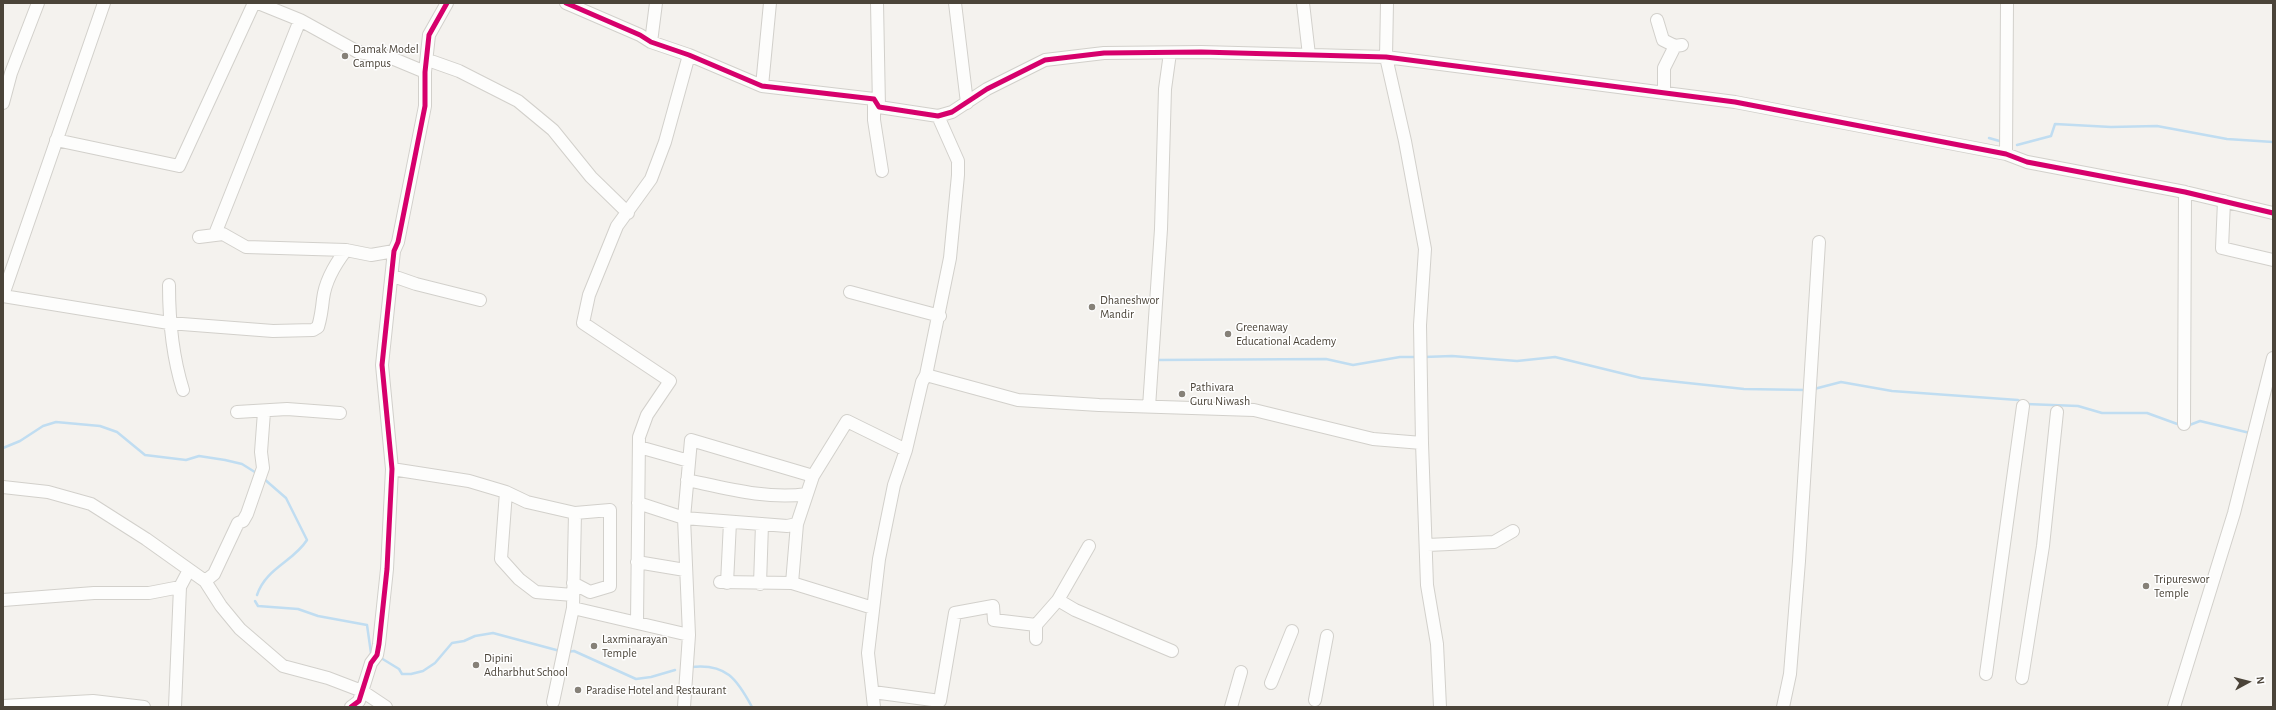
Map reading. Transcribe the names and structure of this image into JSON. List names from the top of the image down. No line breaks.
{"places":["Damak Model Campus","Dhaneshwor Mandir","Greenaway Educational Academy","Pathivara Guru Niwash","Tripureswor Temple","Laxminarayan Temple","Dipini Adharbhut School","Paradise Hotel and Restaurant"],"north":"right"}
